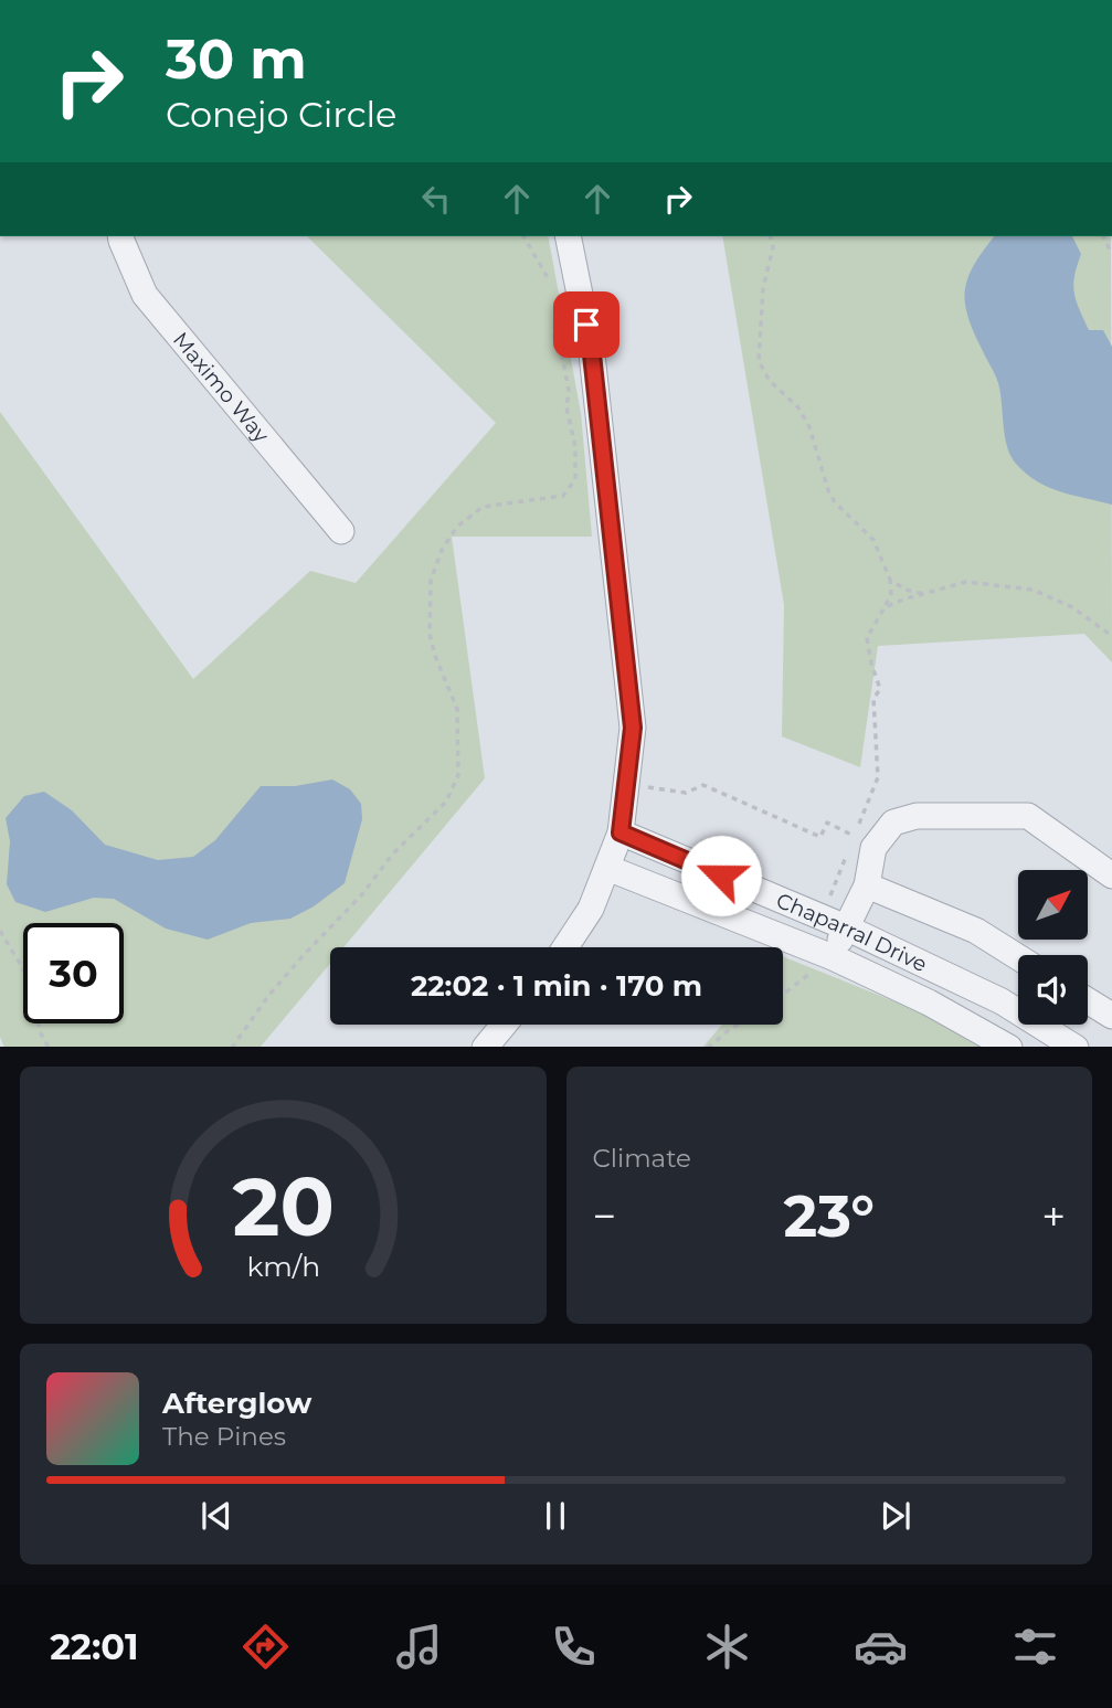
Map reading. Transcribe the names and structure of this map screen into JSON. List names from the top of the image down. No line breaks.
{"streets":{"street":["Maximo Way","Chaparral Drive"]},"north":"top right","page":{"turn":["30 m","Conejo Circle"],"limit":"30","trip":"22:02 · 1 min · 170 m","tile":"Climate","heat":["−","23°","+"],"song":["Afterglow","The Pines"],"tabs":"22:01","gauge":["20","km/h"]}}
